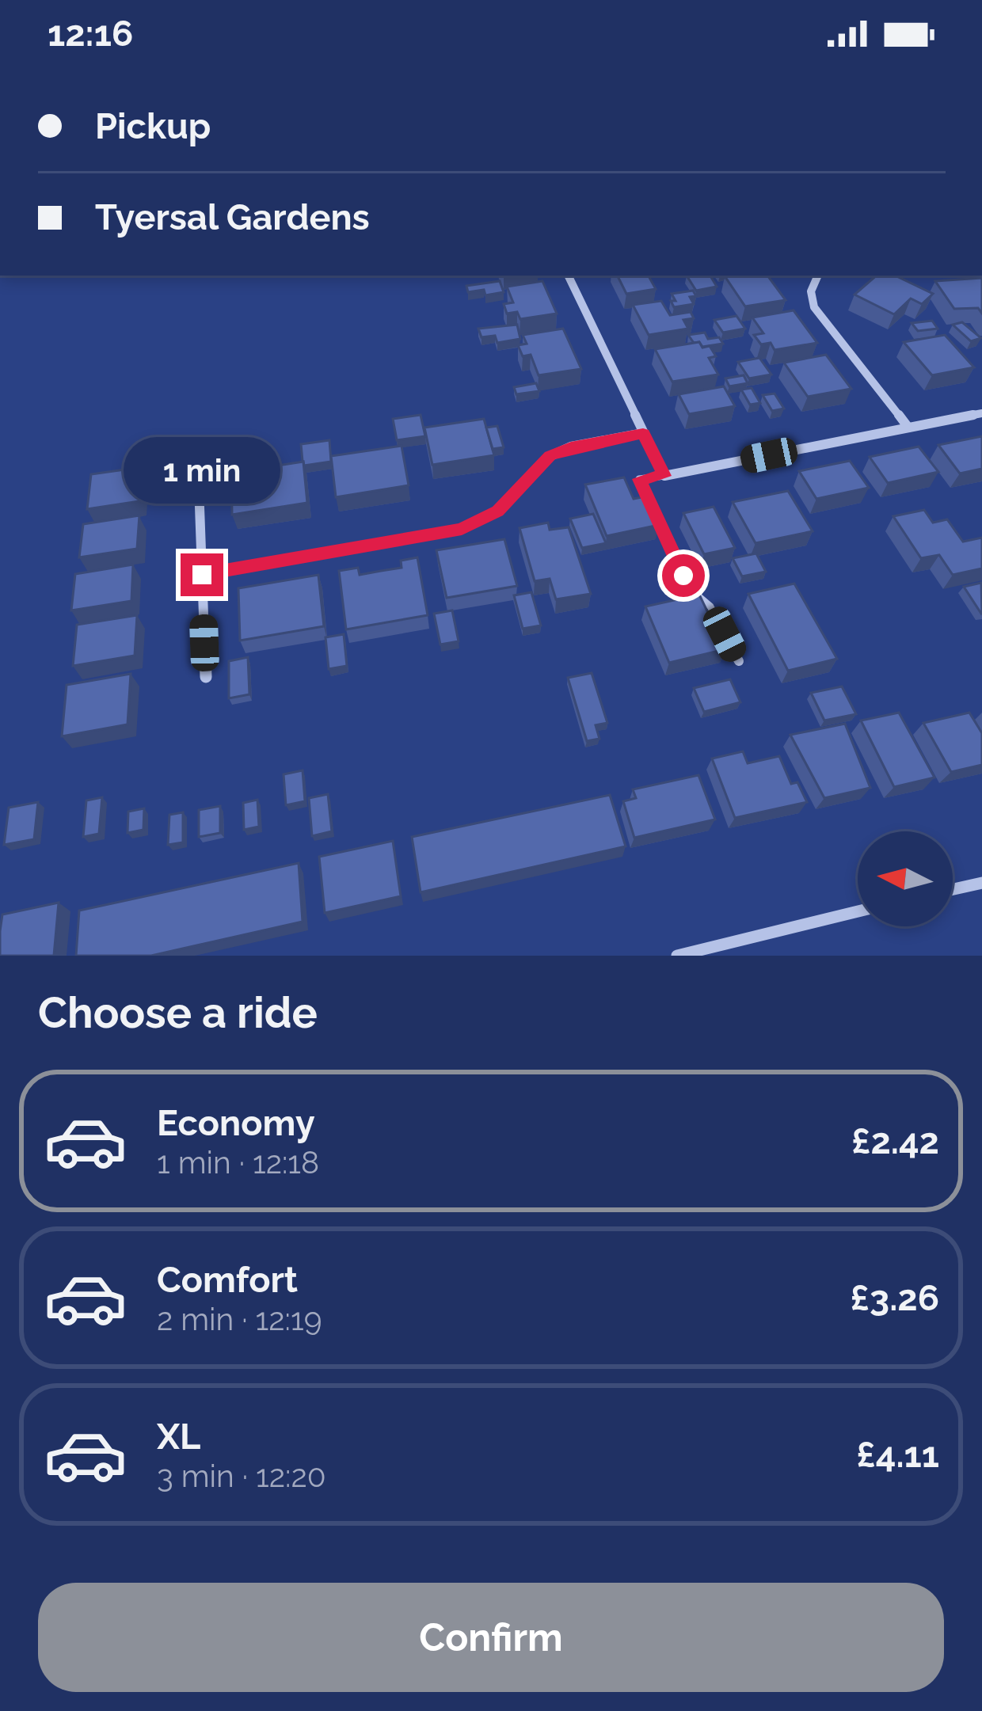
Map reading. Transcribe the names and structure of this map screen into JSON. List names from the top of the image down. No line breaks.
{"north":"left","page":{"status":"12:16","banner":["Pickup","Tyersal Gardens"],"bubble":"1 min","heading":"Choose a ride","list":[{"name":"Economy","note":"1 min · 12:18","value":"£2.42"},{"name":"Comfort","note":"2 min · 12:19","value":"£3.26"},{"name":"XL","note":"3 min · 12:20","value":"£4.11"}],"buttons":"Confirm"}}
